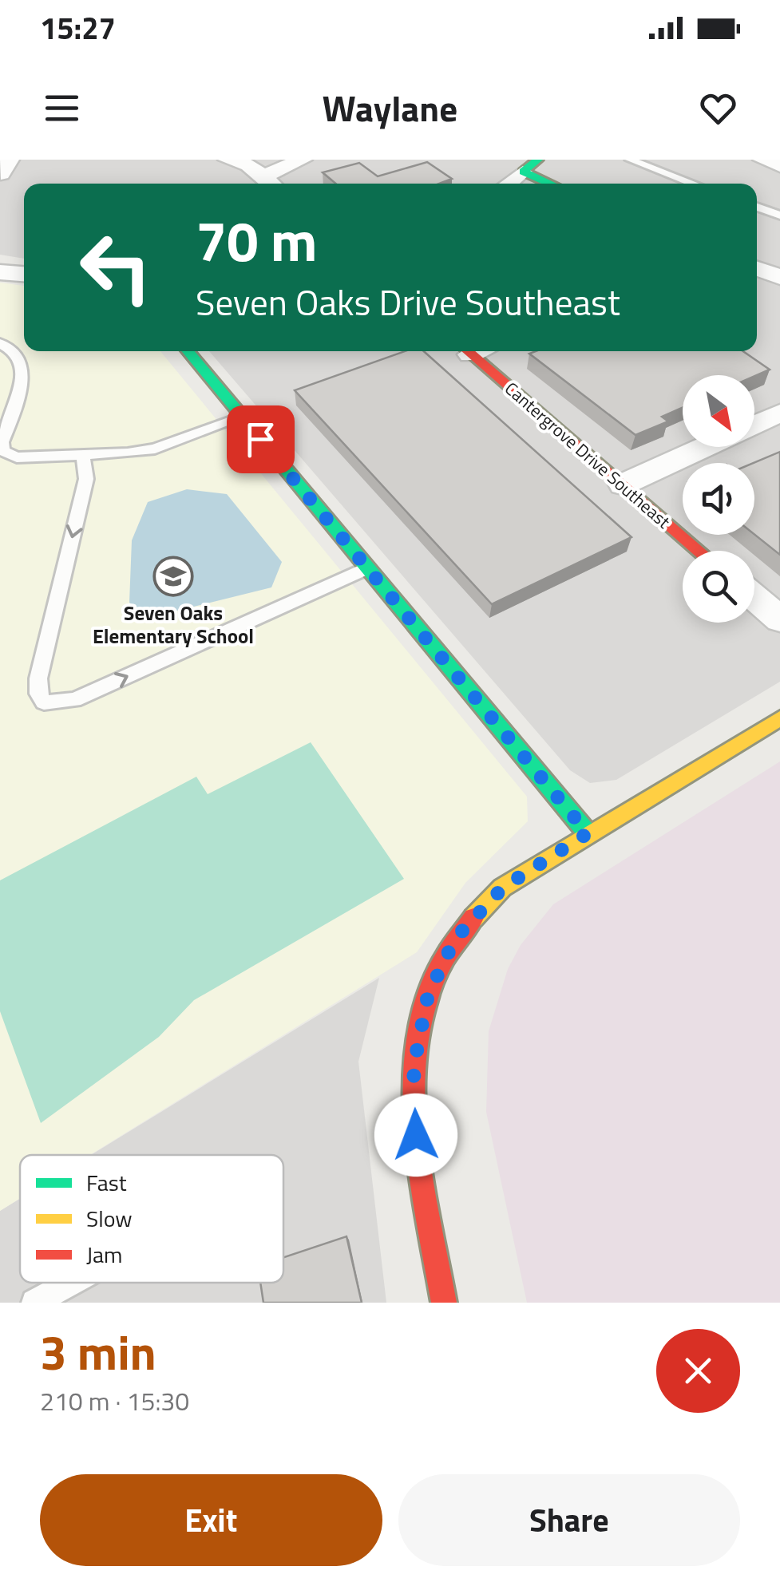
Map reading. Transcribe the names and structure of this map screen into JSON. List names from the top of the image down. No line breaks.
{"streets":{"street":["Cantergrove Drive Southeast"]},"places":{"school or university":["Seven Oaks Elementary School"]},"legend":["Fast","Slow","Jam"],"north":"bottom right","page":{"status":"15:27","header":"Waylane","turn":["70 m","Seven Oaks Drive Southeast"],"heading":["3 min","210 m · 15:30"],"buttons":["Exit","Share"]}}
